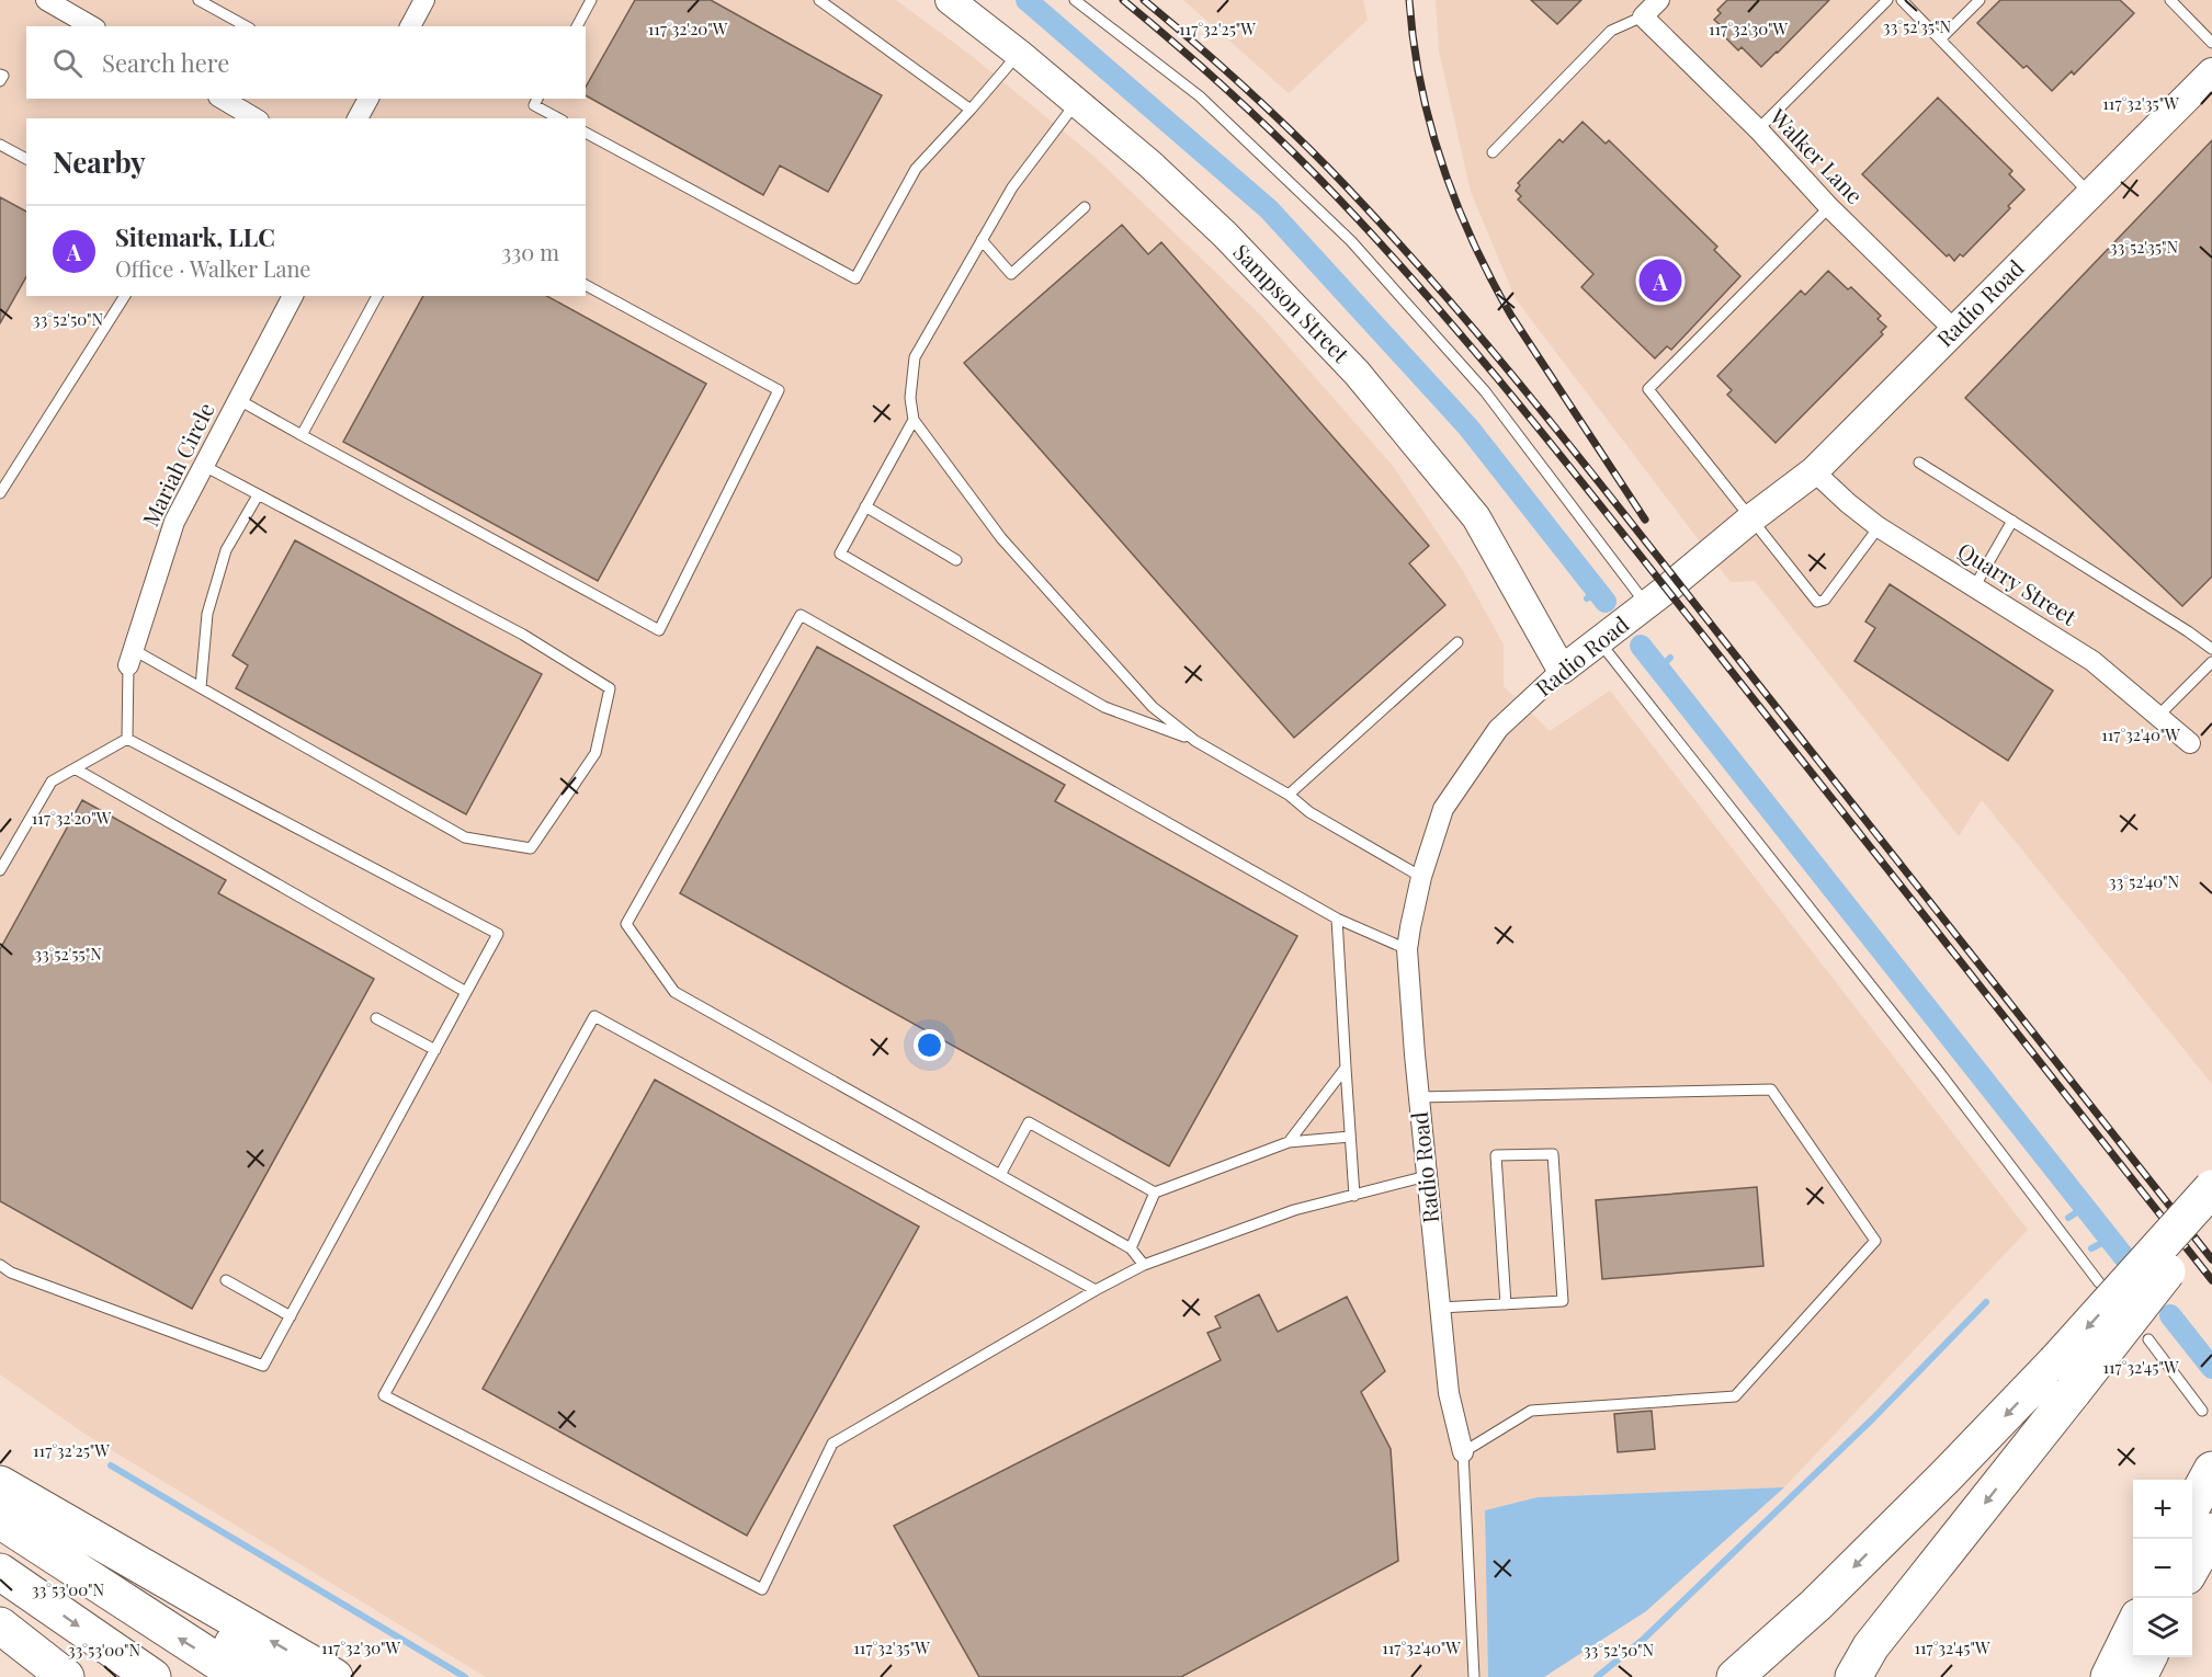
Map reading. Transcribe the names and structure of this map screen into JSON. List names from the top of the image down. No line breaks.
{"streets":{"street":["Walker Lane","Sampson Street","Radio Road","Mariah Circle","Quarry Street"]},"crossings":[["Walker Lane","Radio Road"],["Sampson Street","Radio Road"],["Radio Road","Quarry Street"]],"page":{"search":"Search here","heading":"Nearby","list":[{"mark":"A","name":"Sitemark, LLC","note":"Office · Walker Lane","value":"330 m"}],"pins":"A","map_buttons":["+","−"]},"coordinates":["33°52'35\"N","117°32'20\"W","117°32'25\"W","117°32'30\"W","117°32'35\"W","33°52'50\"N","117°32'40\"W","33°52'40\"N","33°52'55\"N","117°32'45\"W","33°53'00\"N"]}
